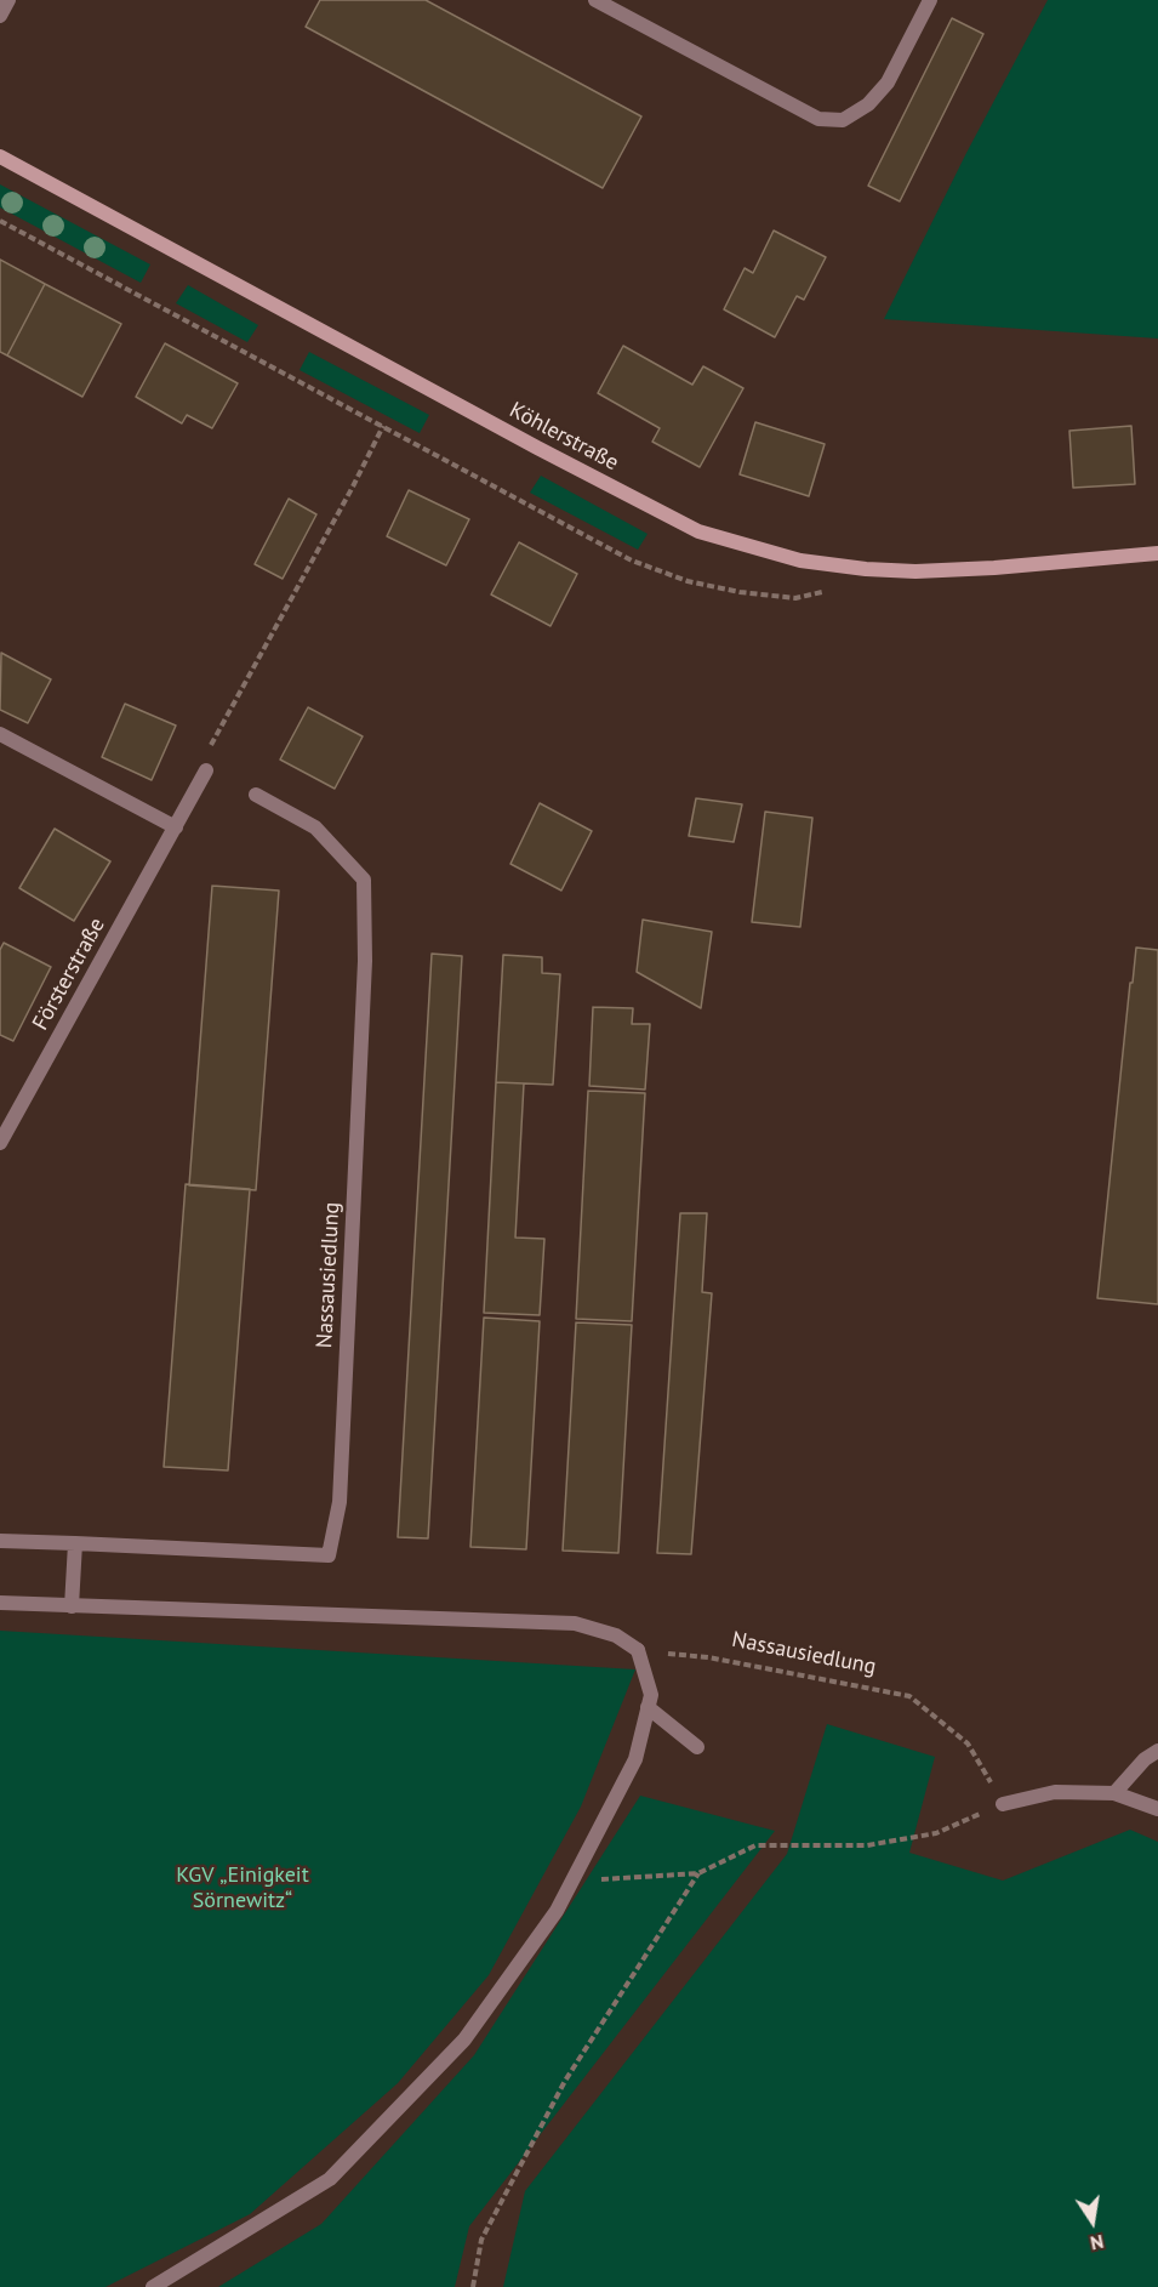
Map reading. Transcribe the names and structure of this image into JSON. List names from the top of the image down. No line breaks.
{"streets":{"street":["Köhlerstraße","Försterstraße","Nassausiedlung"]},"parks":["KGV „Einigkeit Sörnewitz“"],"north":"bottom"}
